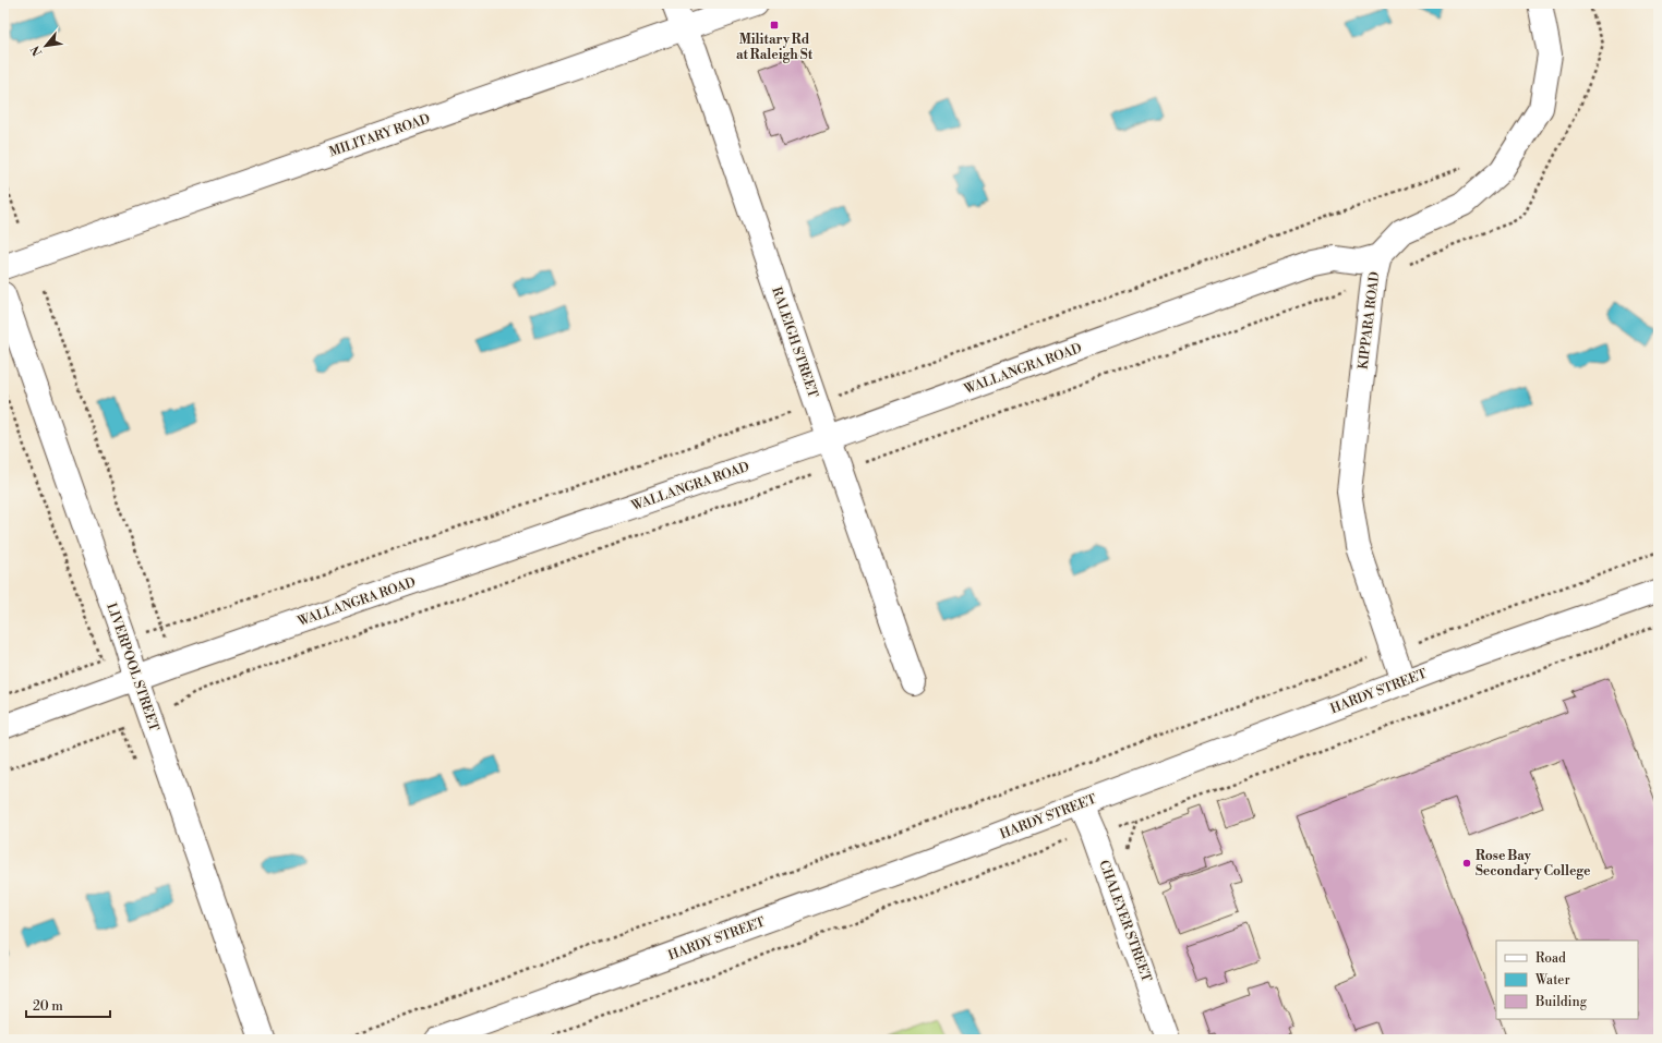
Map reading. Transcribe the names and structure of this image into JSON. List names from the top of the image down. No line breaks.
{"streets":{"street":["MILITARY ROAD","KIPPARA ROAD","RALEIGH STREET","WALLANGRA ROAD","LIVERPOOL STREET","HARDY STREET","CHALEYER STREET"]},"crossings":[["MILITARY ROAD","RALEIGH STREET"],["KIPPARA ROAD","WALLANGRA ROAD"],["KIPPARA ROAD","HARDY STREET"],["RALEIGH STREET","WALLANGRA ROAD"],["WALLANGRA ROAD","LIVERPOOL STREET"],["HARDY STREET","CHALEYER STREET"]],"places":{"transit":["Military Rd at Raleigh St"],"other":["Rose Bay Secondary College"]},"legend":["Road","Water","Building"],"scale_bar":"20 m","north":"bottom left"}
